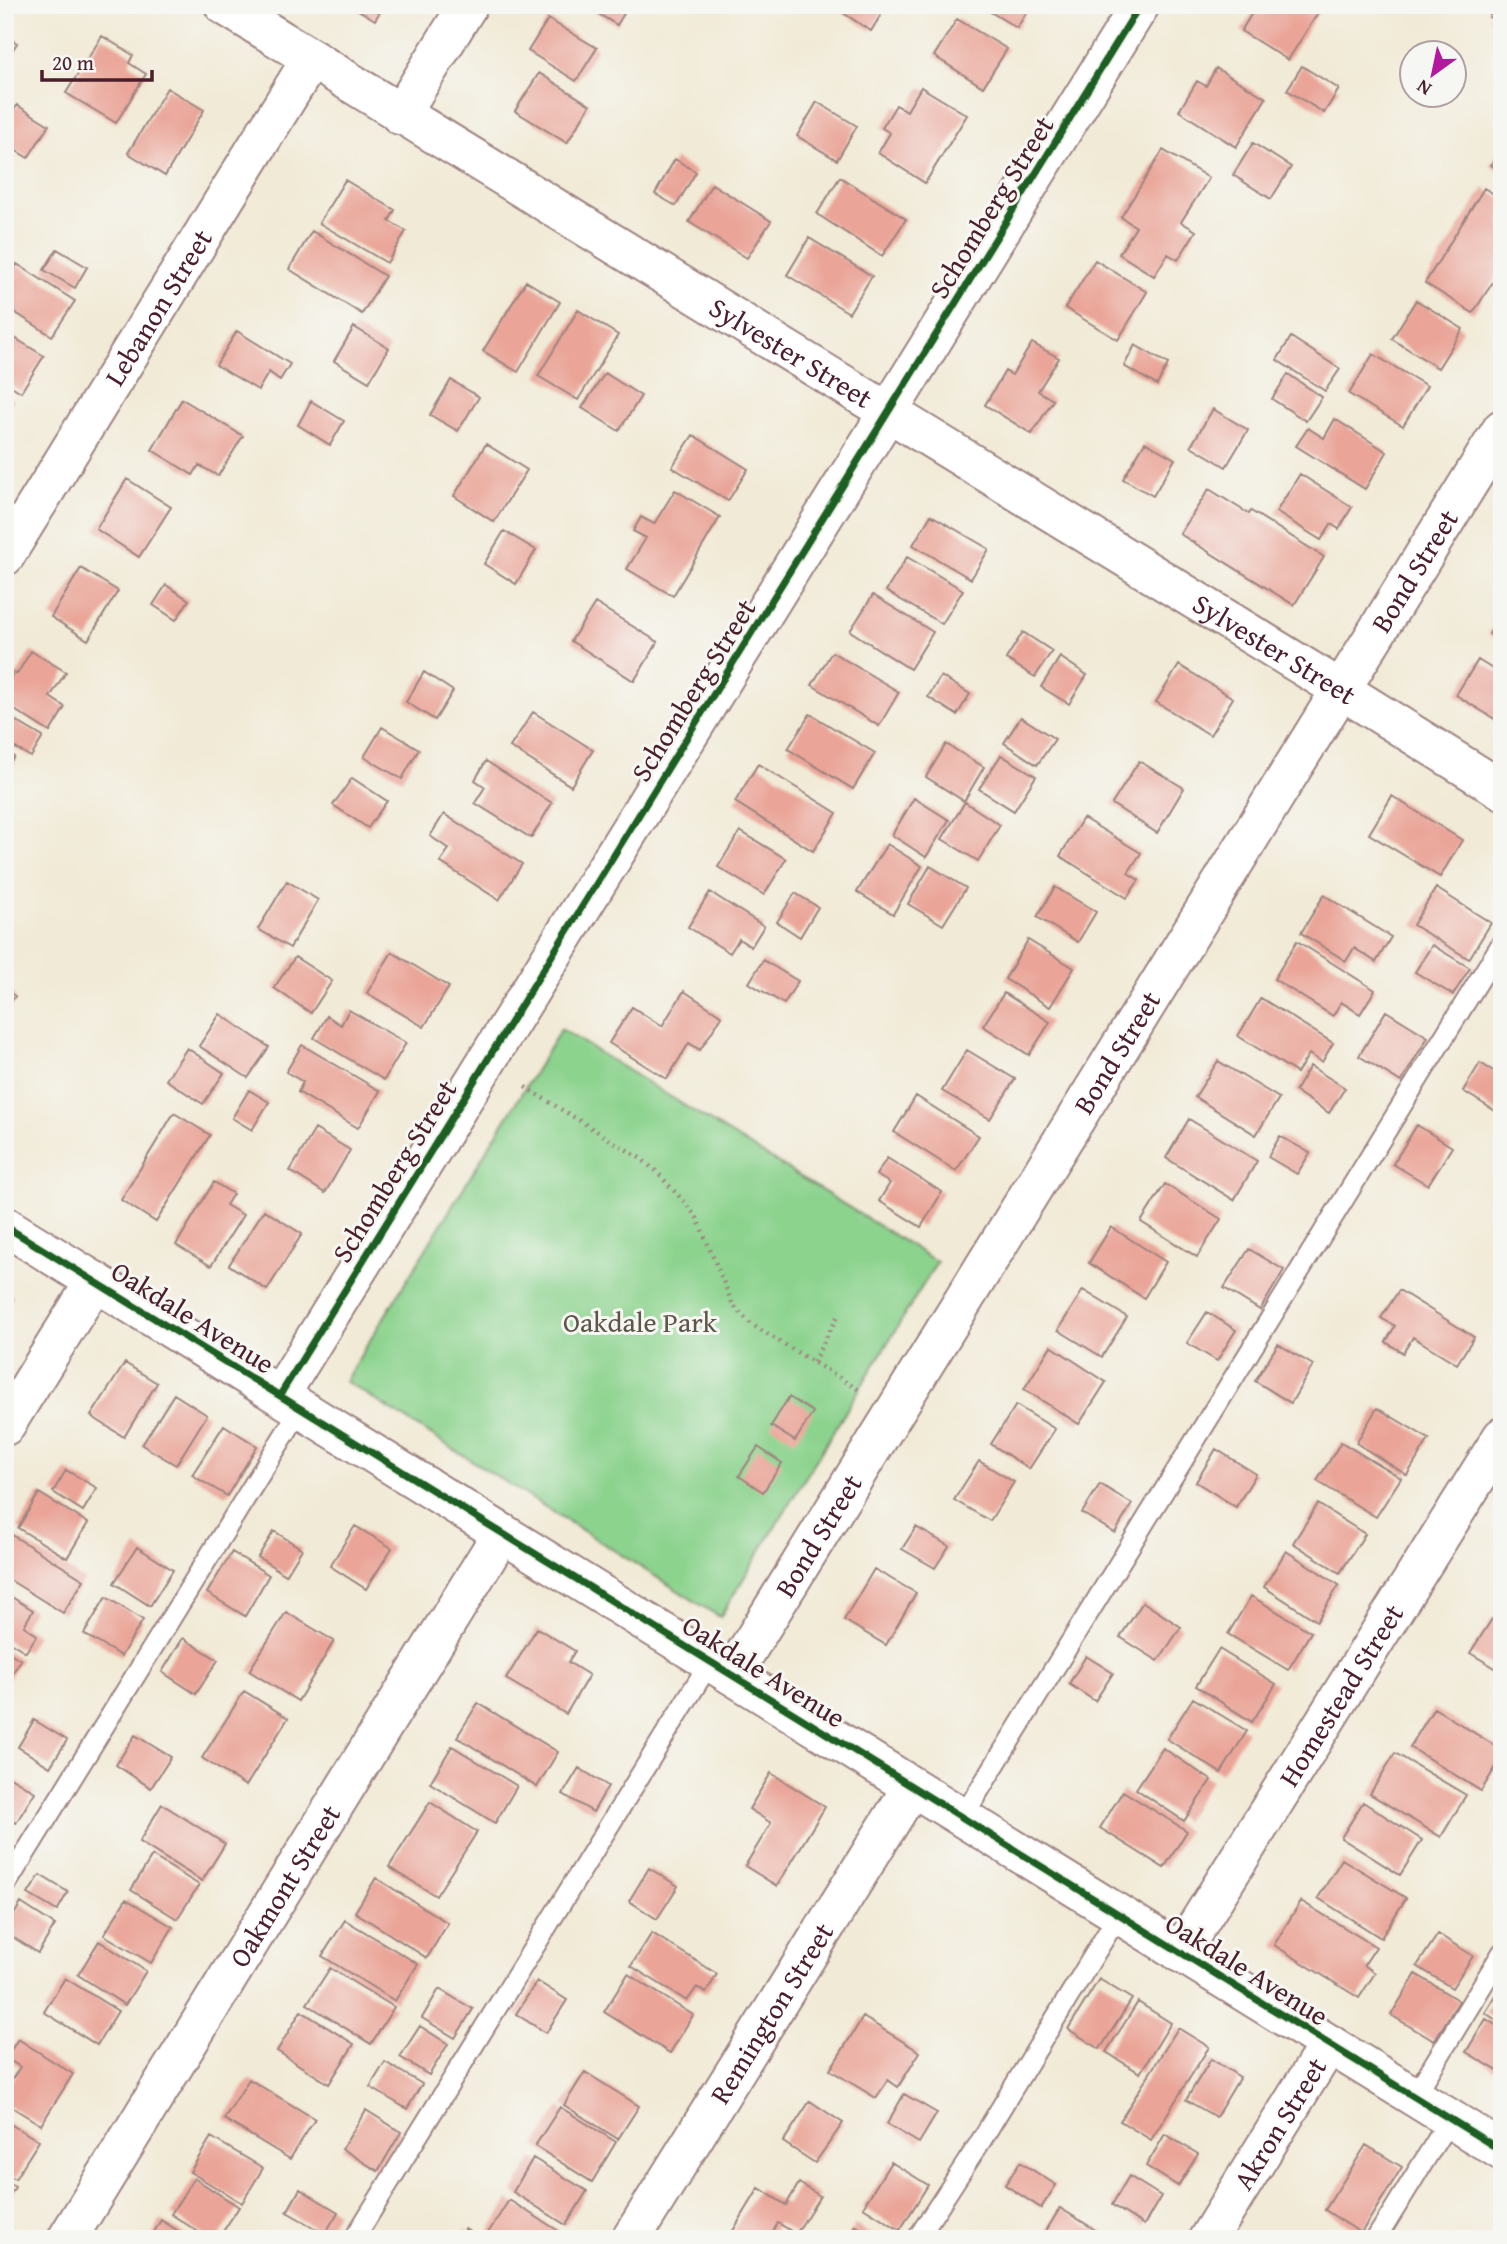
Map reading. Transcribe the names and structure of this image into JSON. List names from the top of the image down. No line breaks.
{"streets":{"street":["Schomberg Street","Lebanon Street","Sylvester Street","Bond Street","Oakdale Avenue","Homestead Street","Oakmont Street","Remington Street","Akron Street"]},"crossings":[["Schomberg Street","Sylvester Street"],["Schomberg Street","Oakdale Avenue"],["Lebanon Street","Sylvester Street"],["Sylvester Street","Bond Street"],["Bond Street","Oakdale Avenue"],["Oakdale Avenue","Homestead Street"],["Oakdale Avenue","Oakmont Street"],["Oakdale Avenue","Remington Street"],["Oakdale Avenue","Akron Street"]],"parks":["Oakdale Park"],"scale_bar":"20 m","north":"bottom left"}
